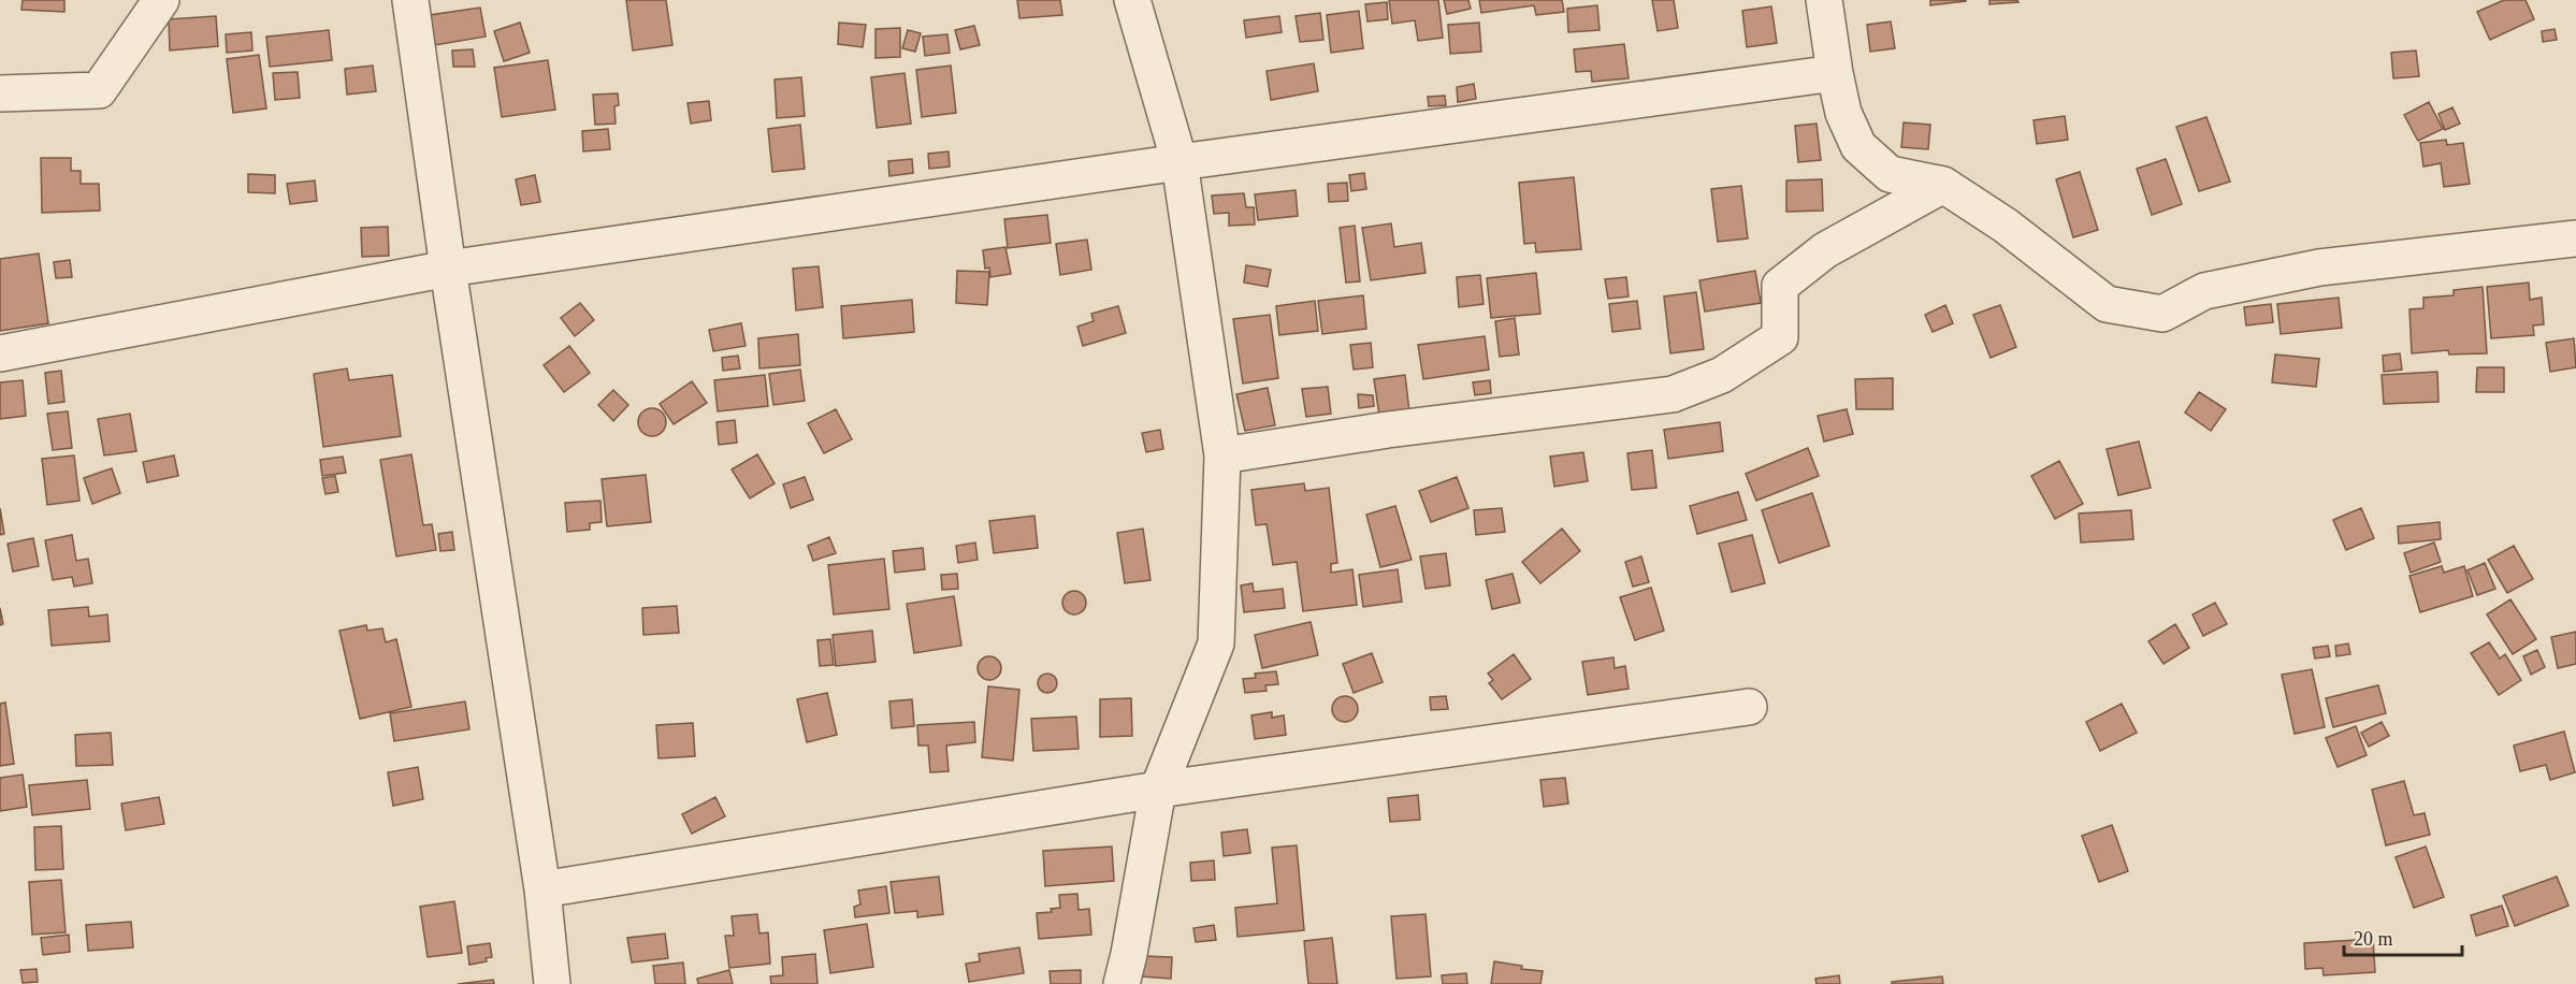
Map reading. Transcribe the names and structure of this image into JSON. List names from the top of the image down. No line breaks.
{"scale_bar":"20 m"}
